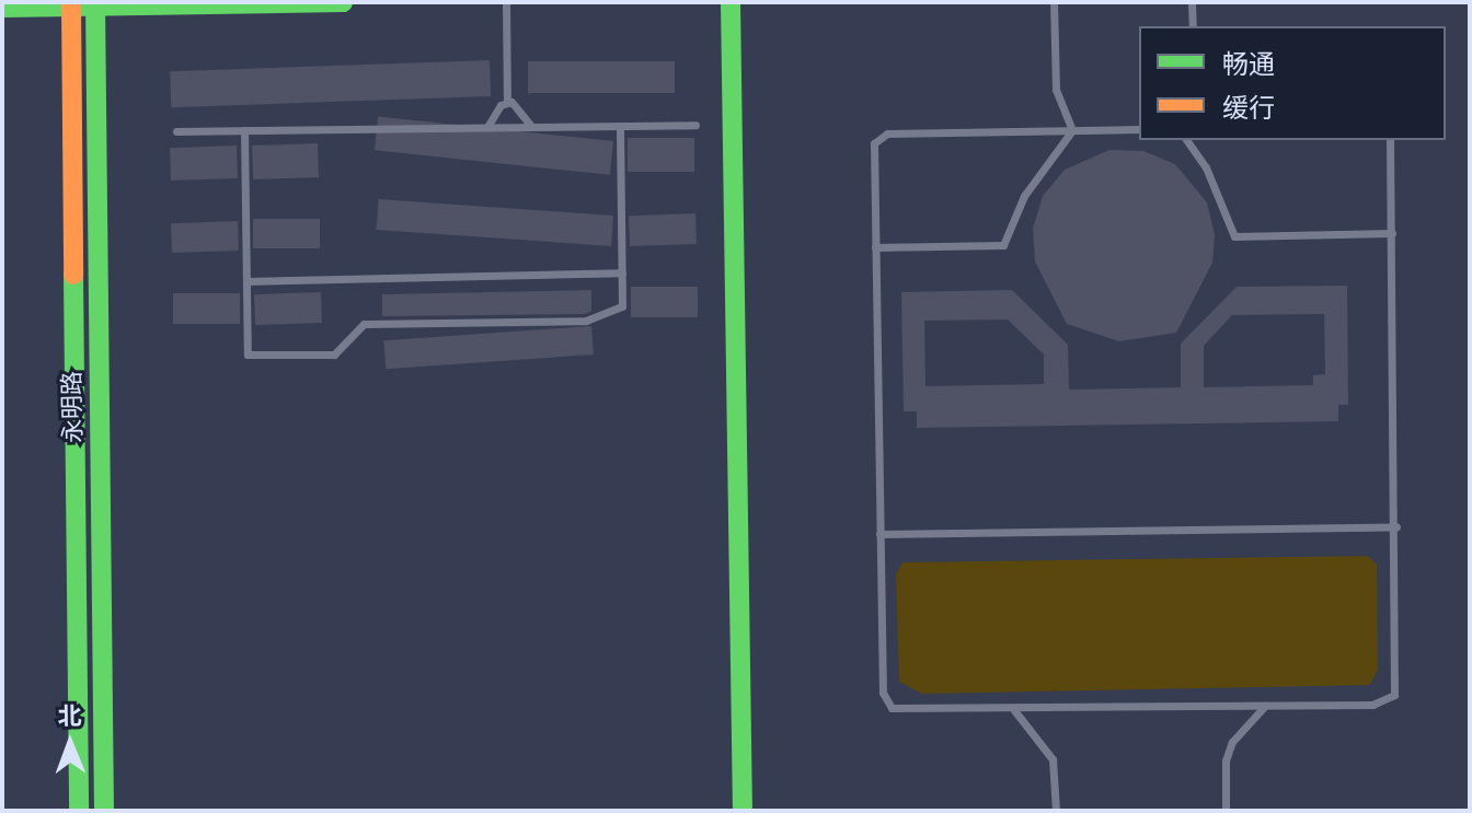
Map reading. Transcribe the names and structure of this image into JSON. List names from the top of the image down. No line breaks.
{"streets":{"street":["永明路"]},"legend":["畅通","缓行"],"north":"top"}
